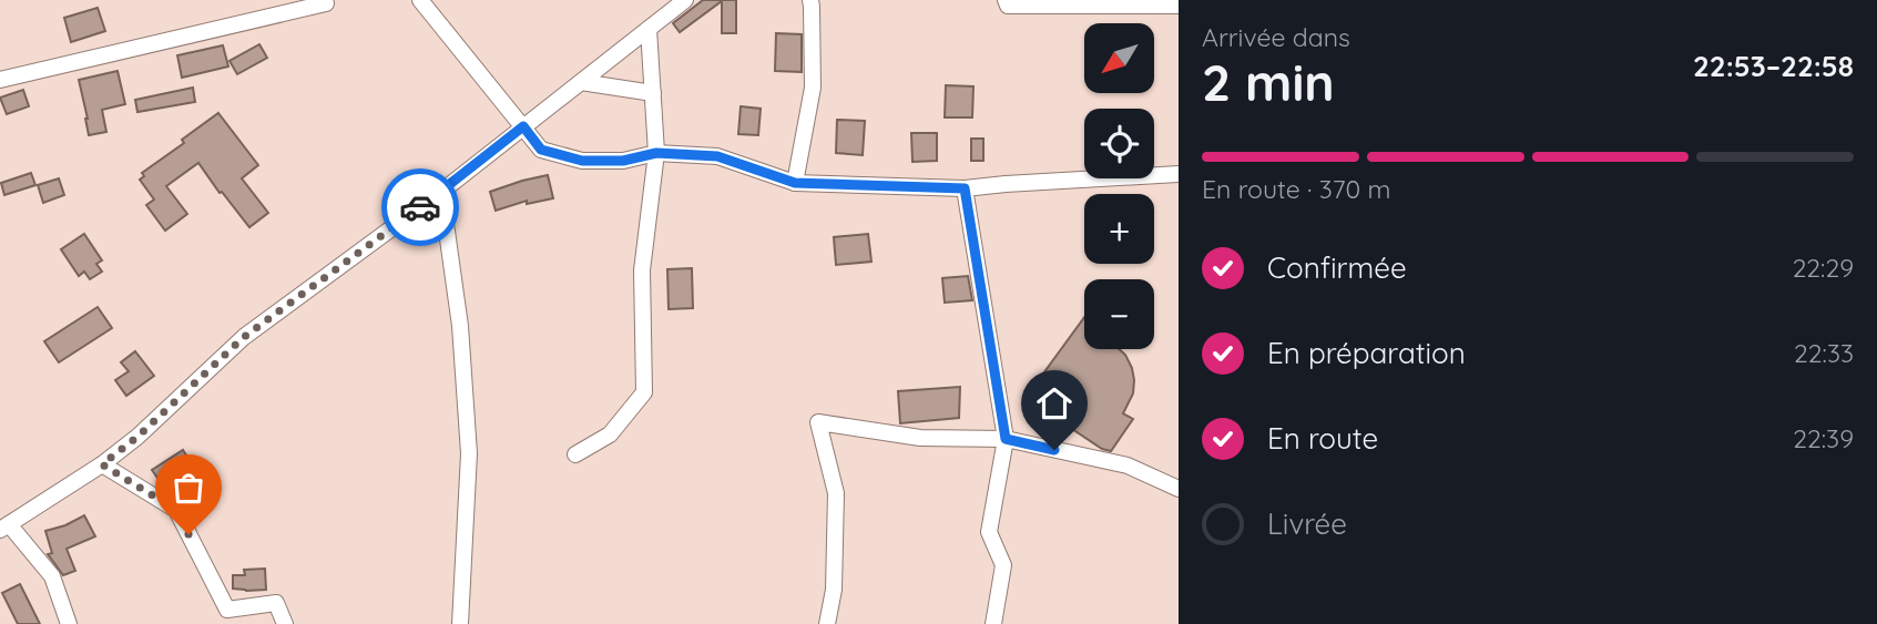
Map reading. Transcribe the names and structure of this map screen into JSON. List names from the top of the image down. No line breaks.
{"north":"bottom left","page":{"heading":["2 min","Arrivée dans","22:53–22:58"],"map_buttons":["+","−"],"bar":"En route · 370 m","list":[["Confirmée","22:29"],["En préparation","22:33"],["En route","22:39"],"Livrée"]}}
